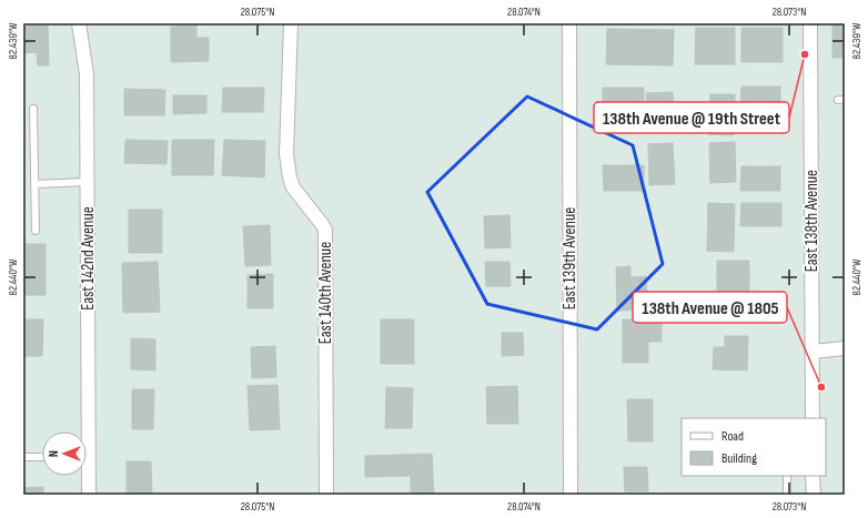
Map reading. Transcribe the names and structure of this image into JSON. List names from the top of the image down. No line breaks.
{"streets":{"street":["East 138th Avenue","East 142nd Avenue","East 139th Avenue","East 140th Avenue"]},"places":["138th Avenue @ 19th Street","138th Avenue @ 1805"],"legend":["Road","Building"],"north":"left","coordinates":["28.075°N","28.074°N","28.073°N","82.439°W","82.440°W"]}
